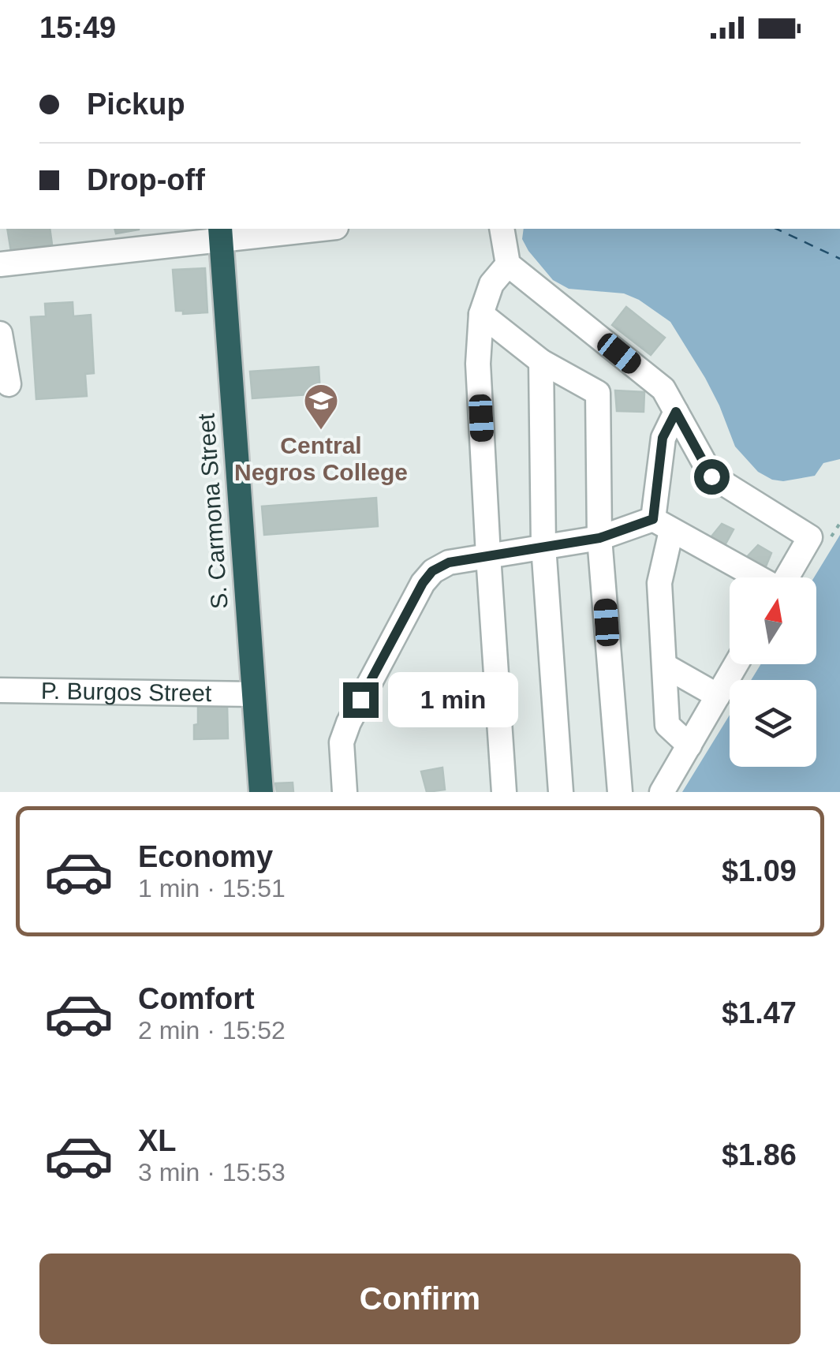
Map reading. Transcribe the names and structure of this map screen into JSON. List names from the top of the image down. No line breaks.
{"streets":{"highway":["S. Carmona Street"],"street":["P. Burgos Street"]},"crossings":[["S. Carmona Street","P. Burgos Street"]],"places":{"school or university":["Central Negros College"]},"north":"top","page":{"status":"15:49","banner":["Pickup","Drop-off"],"bubble":"1 min","list":[{"name":"Economy","note":"1 min · 15:51","value":"$1.09"},{"name":"Comfort","note":"2 min · 15:52","value":"$1.47"},{"name":"XL","note":"3 min · 15:53","value":"$1.86"}],"buttons":"Confirm"}}
